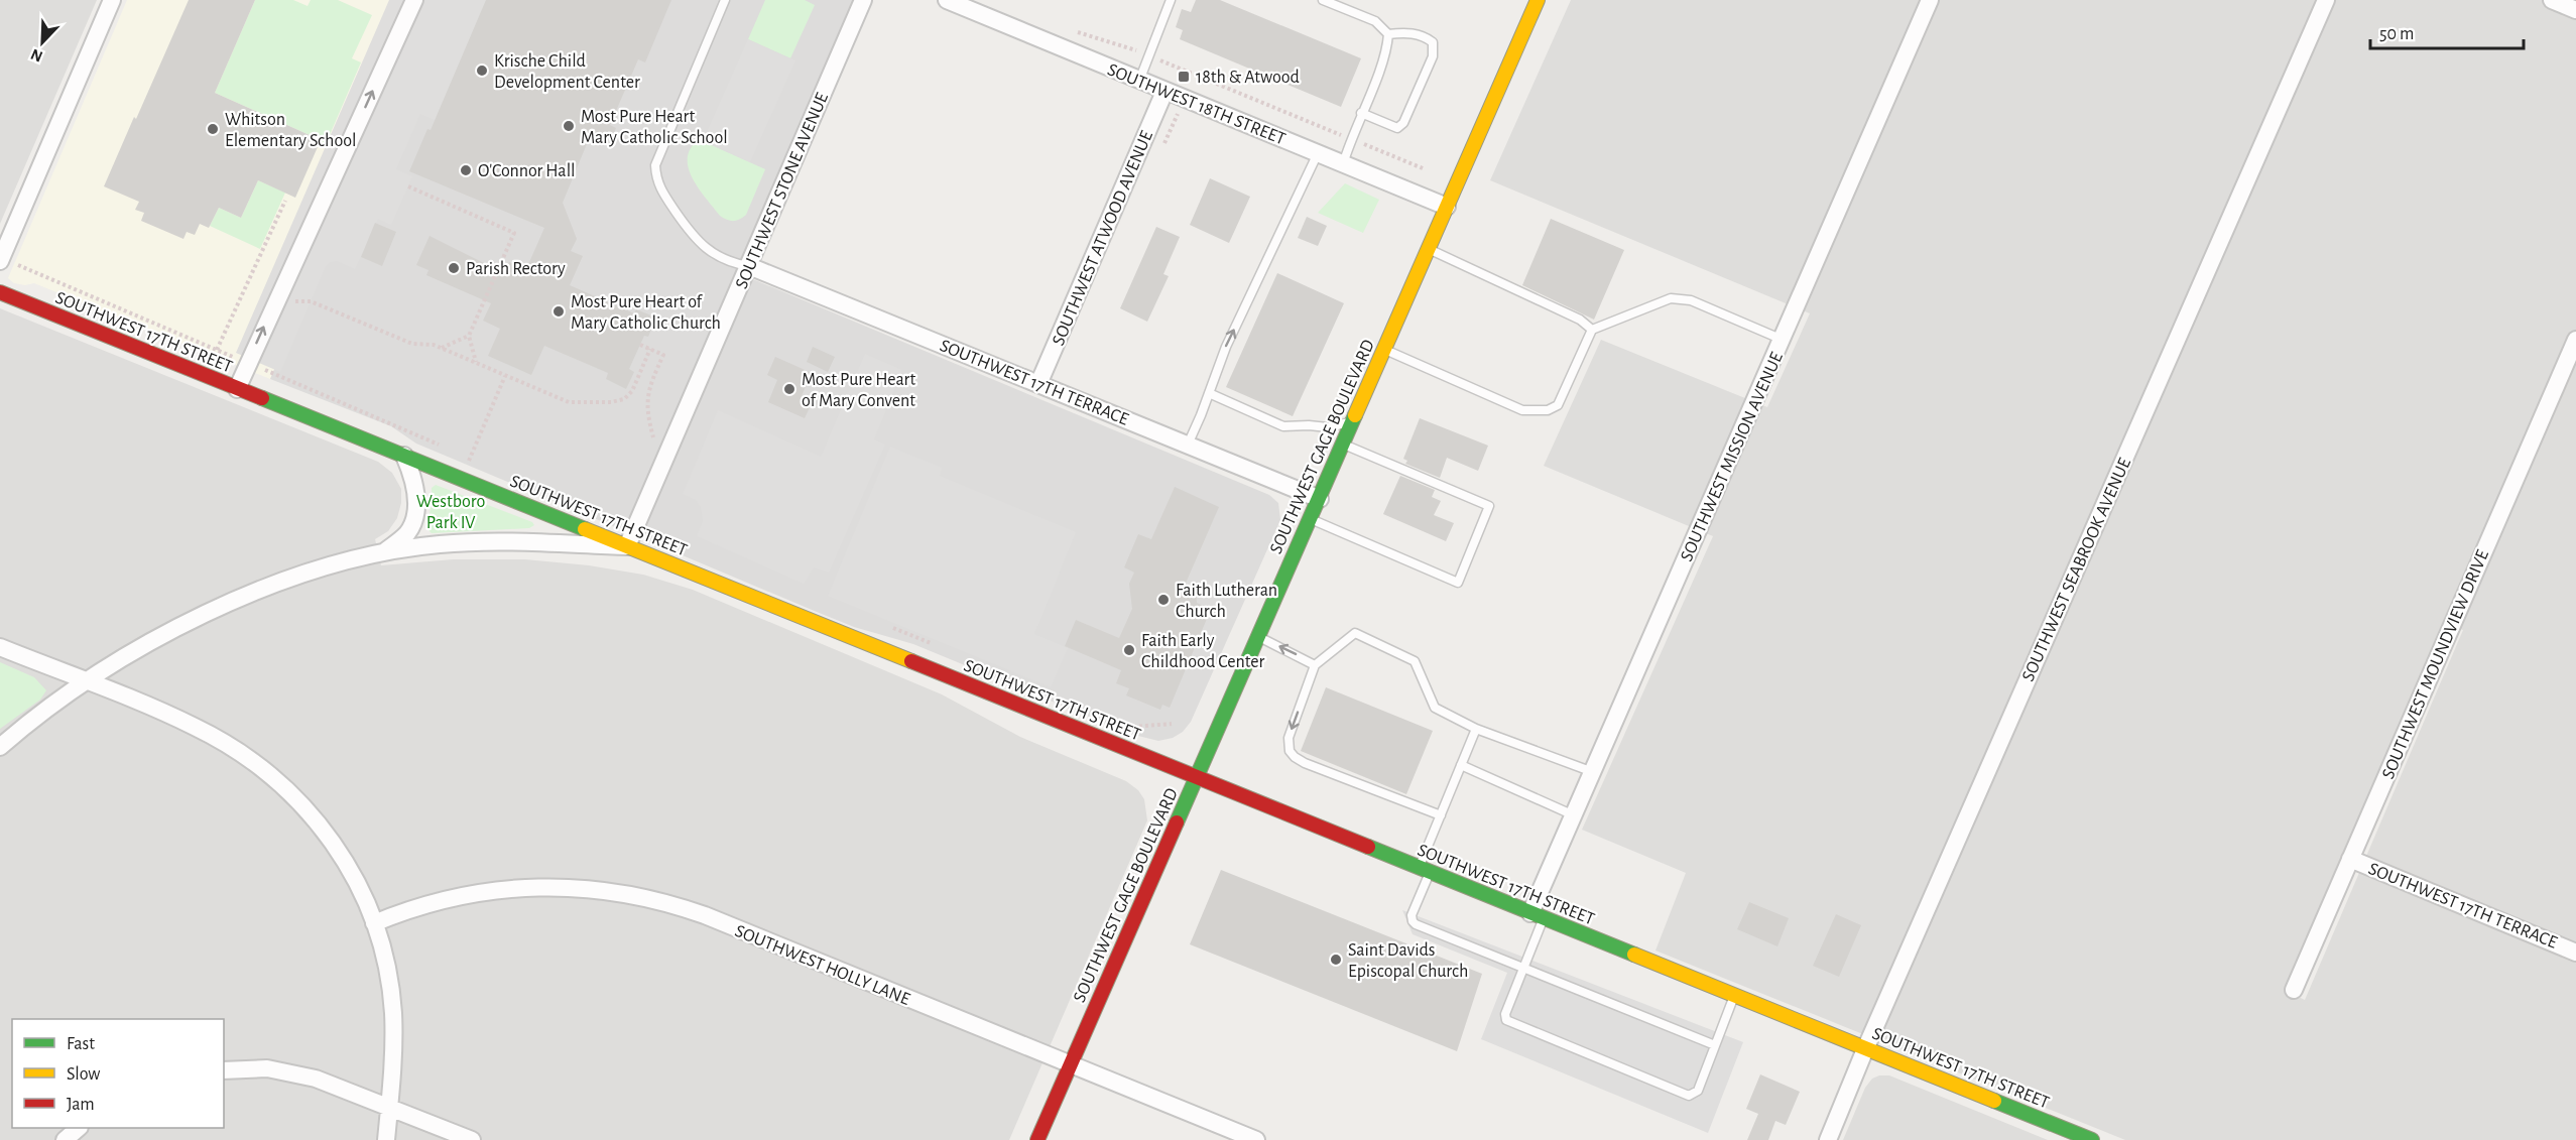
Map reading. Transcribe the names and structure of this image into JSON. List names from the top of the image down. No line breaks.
{"streets":{"main road":["SOUTHWEST 17TH STREET","SOUTHWEST GAGE BOULEVARD"],"street":["SOUTHWEST 18TH STREET","SOUTHWEST STONE AVENUE","SOUTHWEST ATWOOD AVENUE","SOUTHWEST 17TH TERRACE","SOUTHWEST MISSION AVENUE","SOUTHWEST SEABROOK AVENUE","SOUTHWEST MOUNDVIEW DRIVE","SOUTHWEST HOLLY LANE"]},"crossings":[["SOUTHWEST 18TH STREET","SOUTHWEST ATWOOD AVENUE"],["SOUTHWEST 18TH STREET","SOUTHWEST GAGE BOULEVARD"],["SOUTHWEST STONE AVENUE","SOUTHWEST 17TH STREET"],["SOUTHWEST STONE AVENUE","SOUTHWEST 17TH TERRACE"],["SOUTHWEST ATWOOD AVENUE","SOUTHWEST 17TH TERRACE"],["SOUTHWEST 17TH STREET","SOUTHWEST GAGE BOULEVARD"],["SOUTHWEST 17TH STREET","SOUTHWEST MISSION AVENUE"],["SOUTHWEST 17TH STREET","SOUTHWEST SEABROOK AVENUE"],["SOUTHWEST 17TH TERRACE","SOUTHWEST GAGE BOULEVARD"],["SOUTHWEST 17TH TERRACE","SOUTHWEST MOUNDVIEW DRIVE"],["SOUTHWEST GAGE BOULEVARD","SOUTHWEST HOLLY LANE"]],"parks":["Westboro Park IV"],"places":{"other":["Krische Child Development Center","Most Pure Heart Mary Catholic School","Whitson Elementary School","O'Connor Hall","Parish Rectory","Most Pure Heart of Mary Catholic Church","Most Pure Heart of Mary Convent","Faith Lutheran Church","Faith Early Childhood Center","Saint Davids Episcopal Church"],"transit":["18th & Atwood"]},"legend":["Fast","Slow","Jam"],"scale_bar":"50 m","north":"bottom left"}
